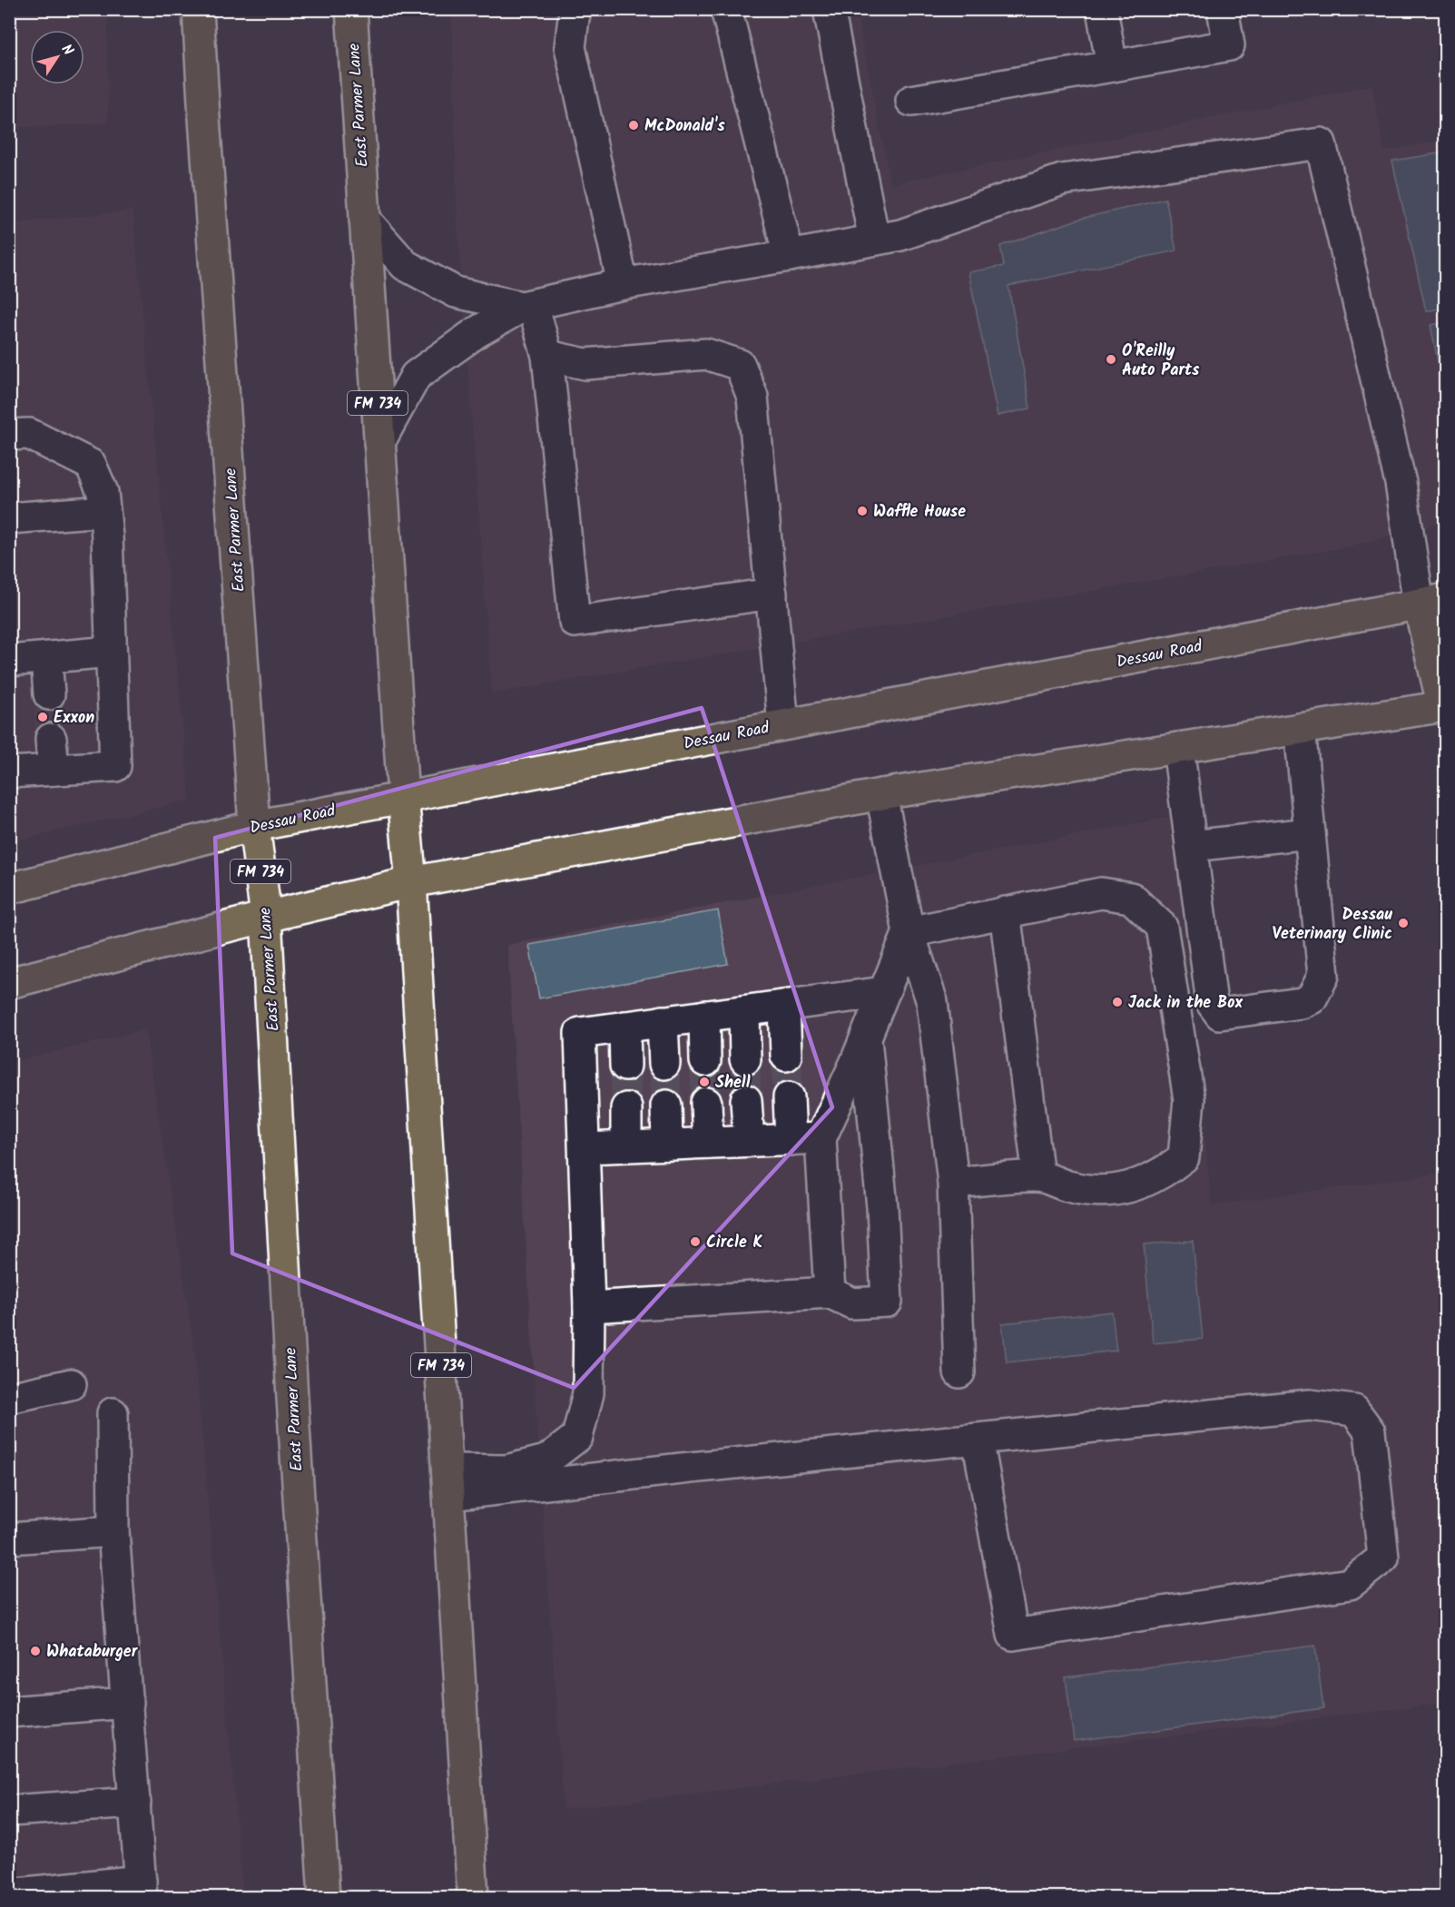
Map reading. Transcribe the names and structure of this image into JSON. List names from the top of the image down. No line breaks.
{"streets":{"main road":["East Parmer Lane","FM 734","Dessau Road"]},"crossings":[["East Parmer Lane","Dessau Road"]],"places":["McDonald's","O'Reilly Auto Parts","Waffle House","Exxon","Dessau Veterinary Clinic","Jack in the Box","Shell","Circle K","Whataburger"],"north":"top right"}
